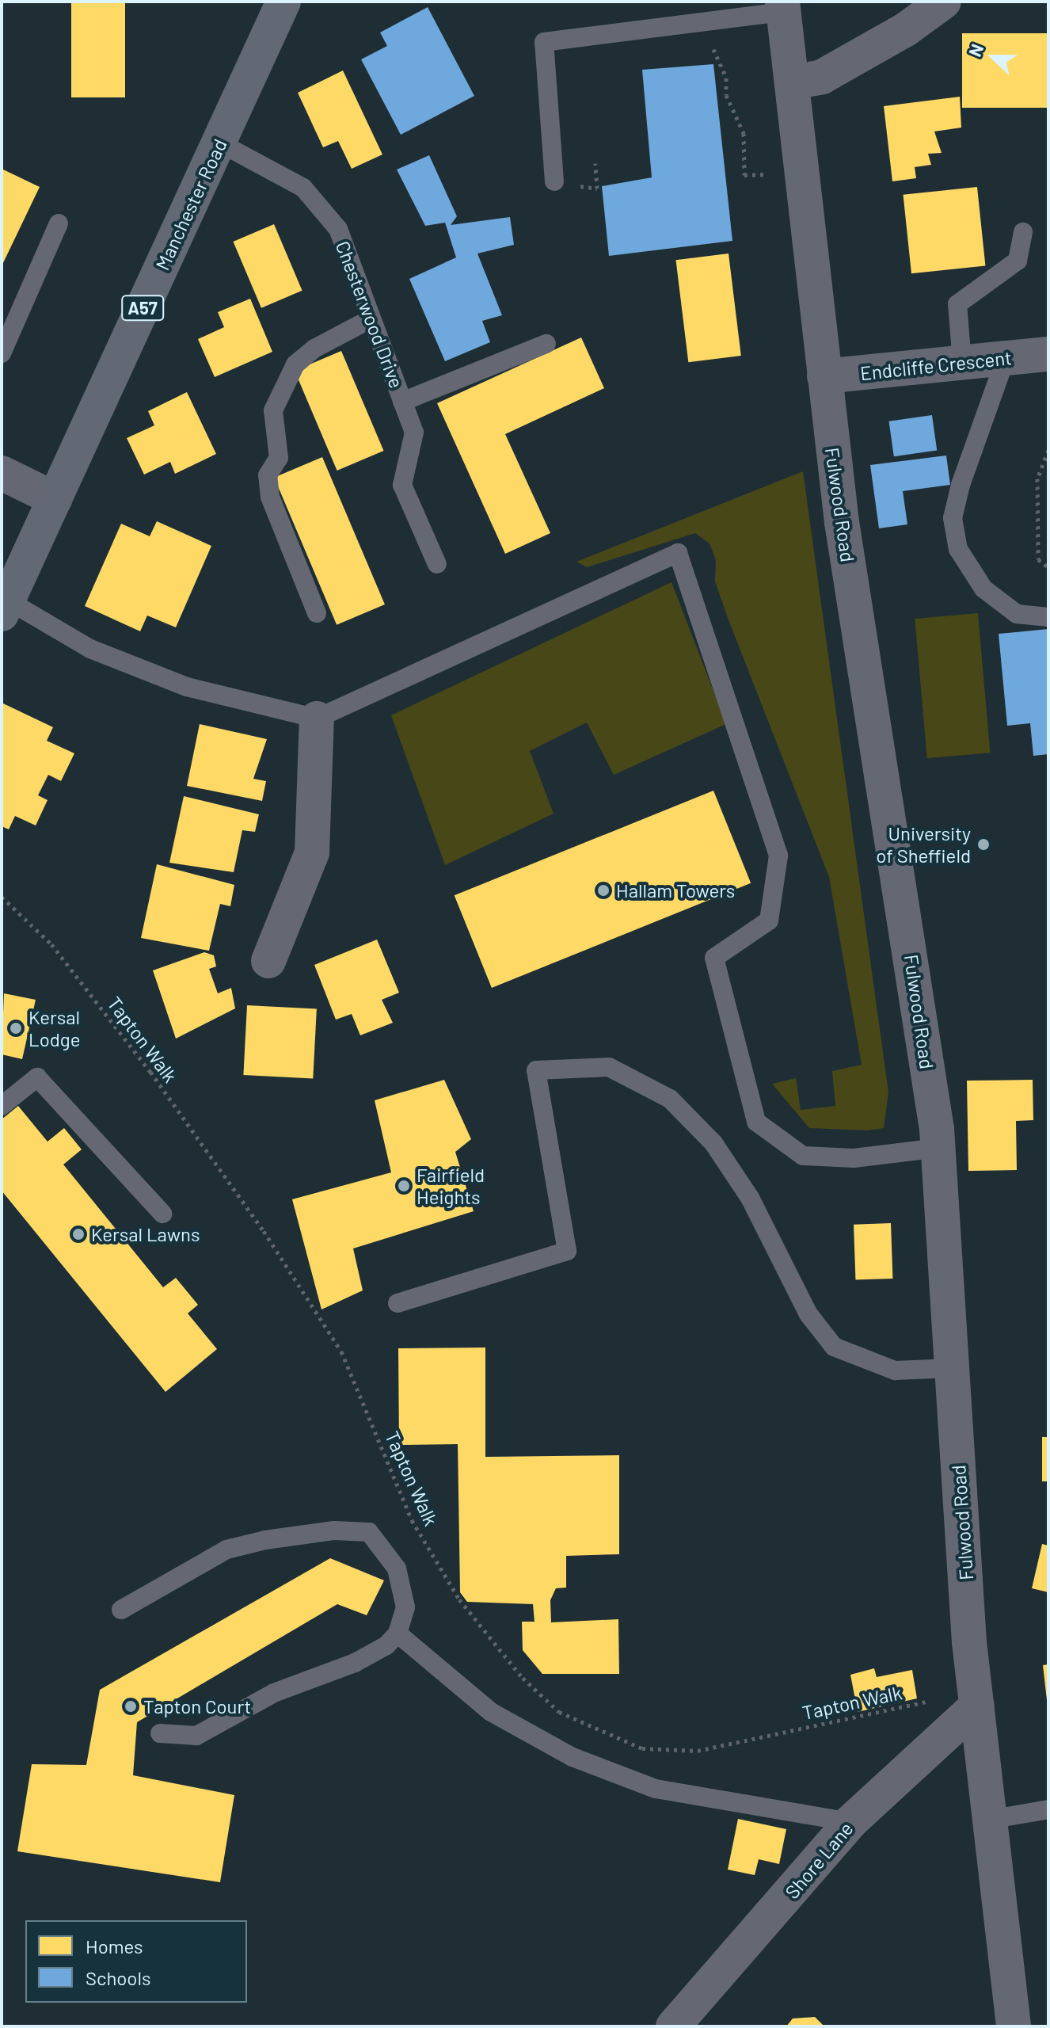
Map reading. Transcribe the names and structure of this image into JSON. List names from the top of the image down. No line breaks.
{"streets":{"main road":["Manchester Road","A57"],"street":["Endcliffe Crescent","Fulwood Road","Shore Lane"],"lane":["Chesterwood Drive"],"path":["Tapton Walk"]},"crossings":[["Manchester Road","Chesterwood Drive"],["Endcliffe Crescent","Fulwood Road"],["Fulwood Road","Tapton Walk"],["Fulwood Road","Shore Lane"],["Tapton Walk","Shore Lane"]],"places":["University of Sheffield","Hallam Towers","Kersal Lodge","Fairfield Heights","Kersal Lawns","Tapton Court"],"legend":["Homes","Schools"],"north":"left"}
